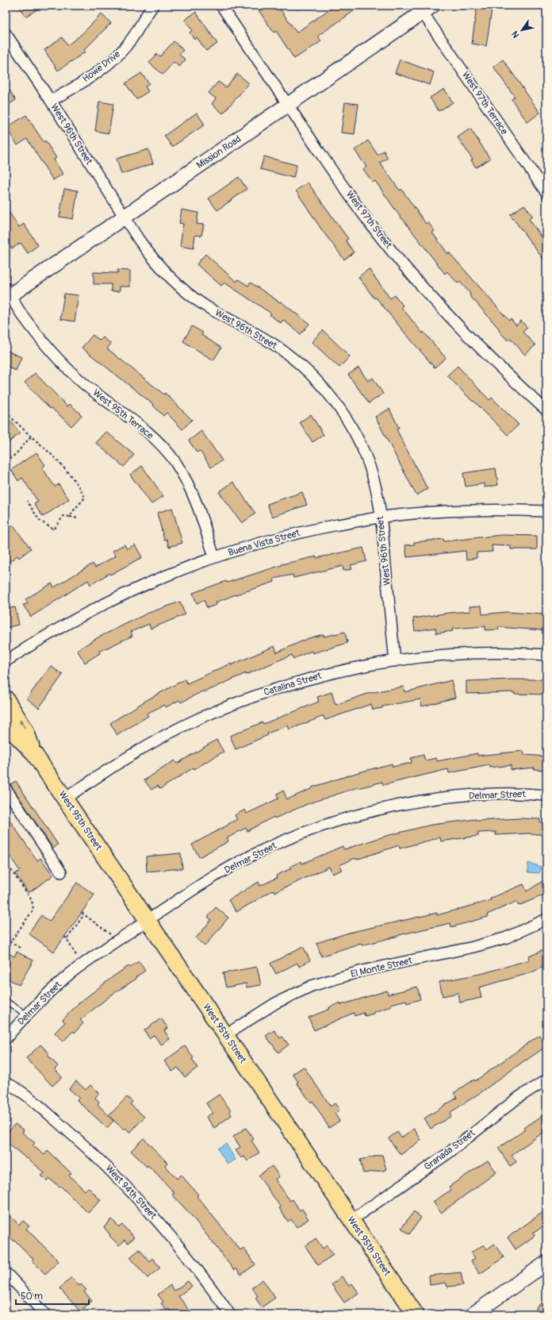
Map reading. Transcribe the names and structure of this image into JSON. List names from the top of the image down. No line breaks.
{"streets":{"main road":["Mission Road","West 95th Street"],"street":["Howe Drive","West 97th Terrace","West 96th Street","West 97th Street","West 95th Terrace","Buena Vista Street","Catalina Street","Delmar Street","El Monte Street","Granada Street","West 94th Street"]},"crossings":[["Howe Drive","West 96th Street"],["West 97th Terrace","Mission Road"],["West 96th Street","Mission Road"],["West 96th Street","Buena Vista Street"],["West 96th Street","Catalina Street"],["Mission Road","West 97th Street"],["Mission Road","West 95th Terrace"],["West 95th Terrace","Buena Vista Street"],["Catalina Street","West 95th Street"],["Delmar Street","West 95th Street"],["West 95th Street","El Monte Street"],["West 95th Street","Granada Street"]],"scale_bar":"50 m","north":"bottom left"}
